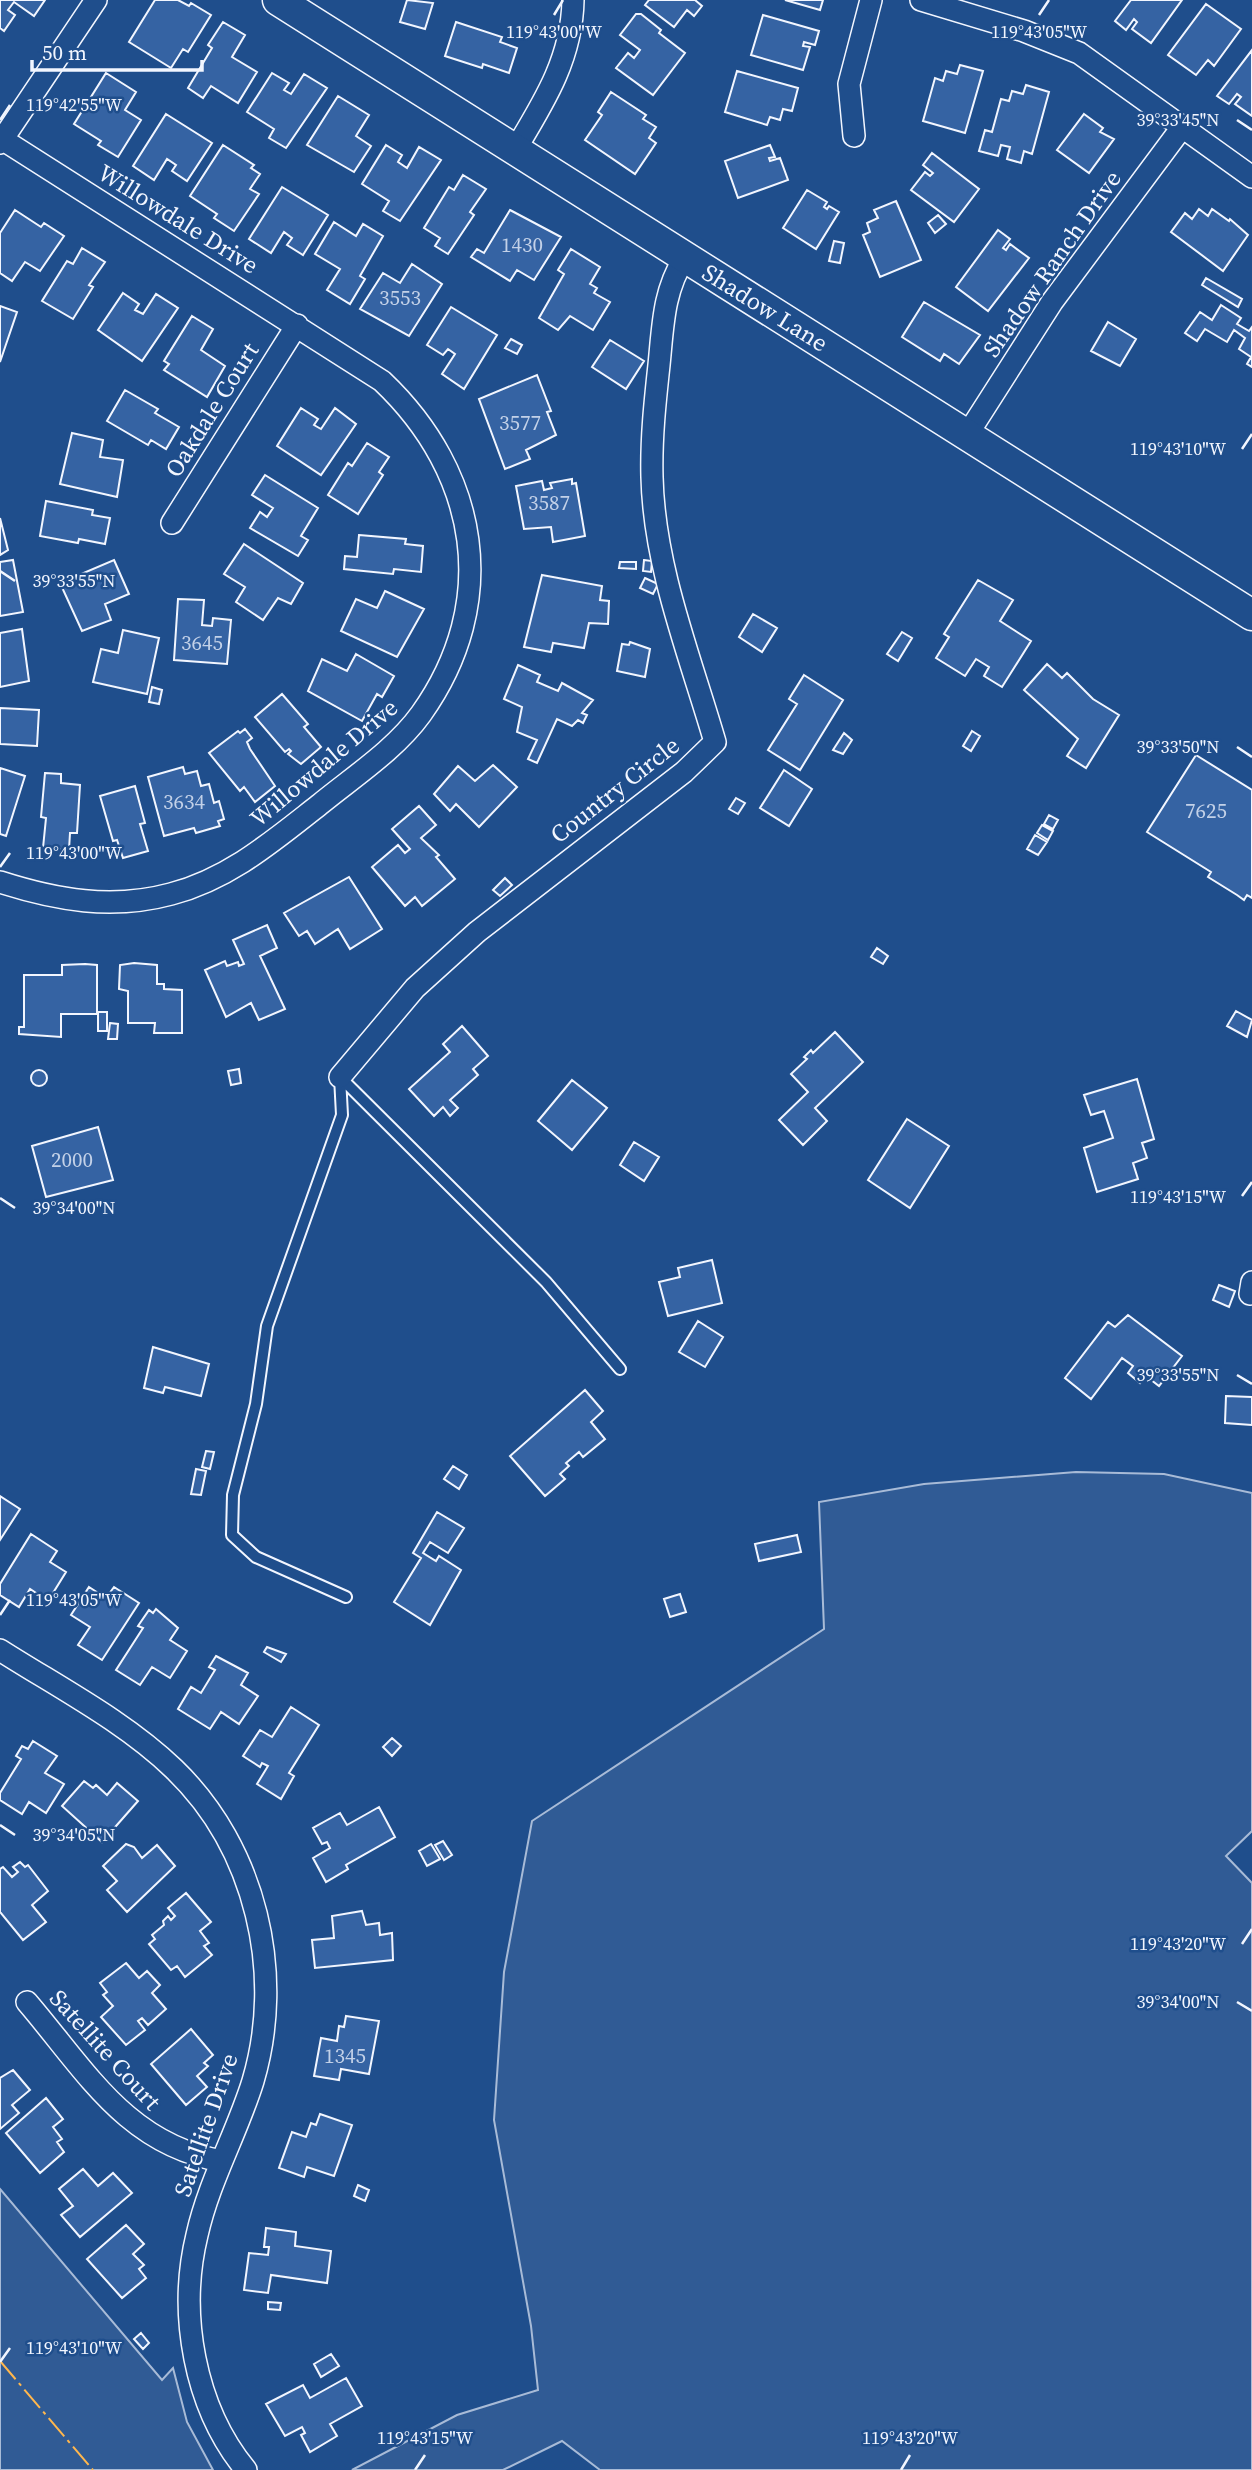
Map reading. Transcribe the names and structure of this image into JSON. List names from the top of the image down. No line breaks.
{"streets":{"street":["Willowdale Drive","Shadow Ranch Drive","Shadow Lane","Oakdale Court","Country Circle","Satellite Court","Satellite Drive"]},"crossings":[["Willowdale Drive","Oakdale Court"],["Shadow Ranch Drive","Shadow Lane"],["Shadow Lane","Country Circle"],["Satellite Court","Satellite Drive"]],"house_numbers":["1430","3553","3577","3587","3645","3634","7625","2000","1345"],"scale_bar":"50 m","coordinates":["119°43'05\"W","119°43'00\"W","119°42'55\"W","39°33'45\"N","119°43'10\"W","39°33'55\"N","39°33'50\"N","119°43'15\"W","39°34'00\"N","39°34'05\"N","119°43'20\"W"]}
